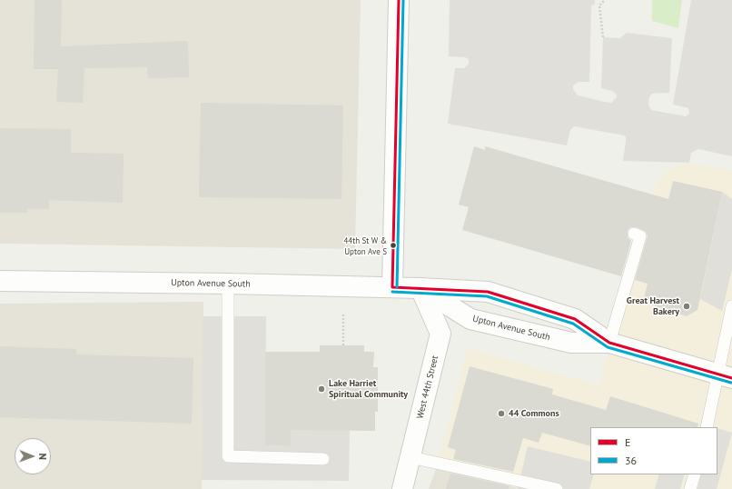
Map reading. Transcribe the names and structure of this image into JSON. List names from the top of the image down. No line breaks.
{"streets":{"street":["Upton Avenue South","West 44th Street"]},"crossings":[["Upton Avenue South","West 44th Street"]],"places":["44th St W & Upton Ave S","Great Harvest Bakery","Lake Harriet Spiritual Community","44 Commons"],"lines":["transit line E","transit line 36"],"legend":["E","36"],"north":"right"}
